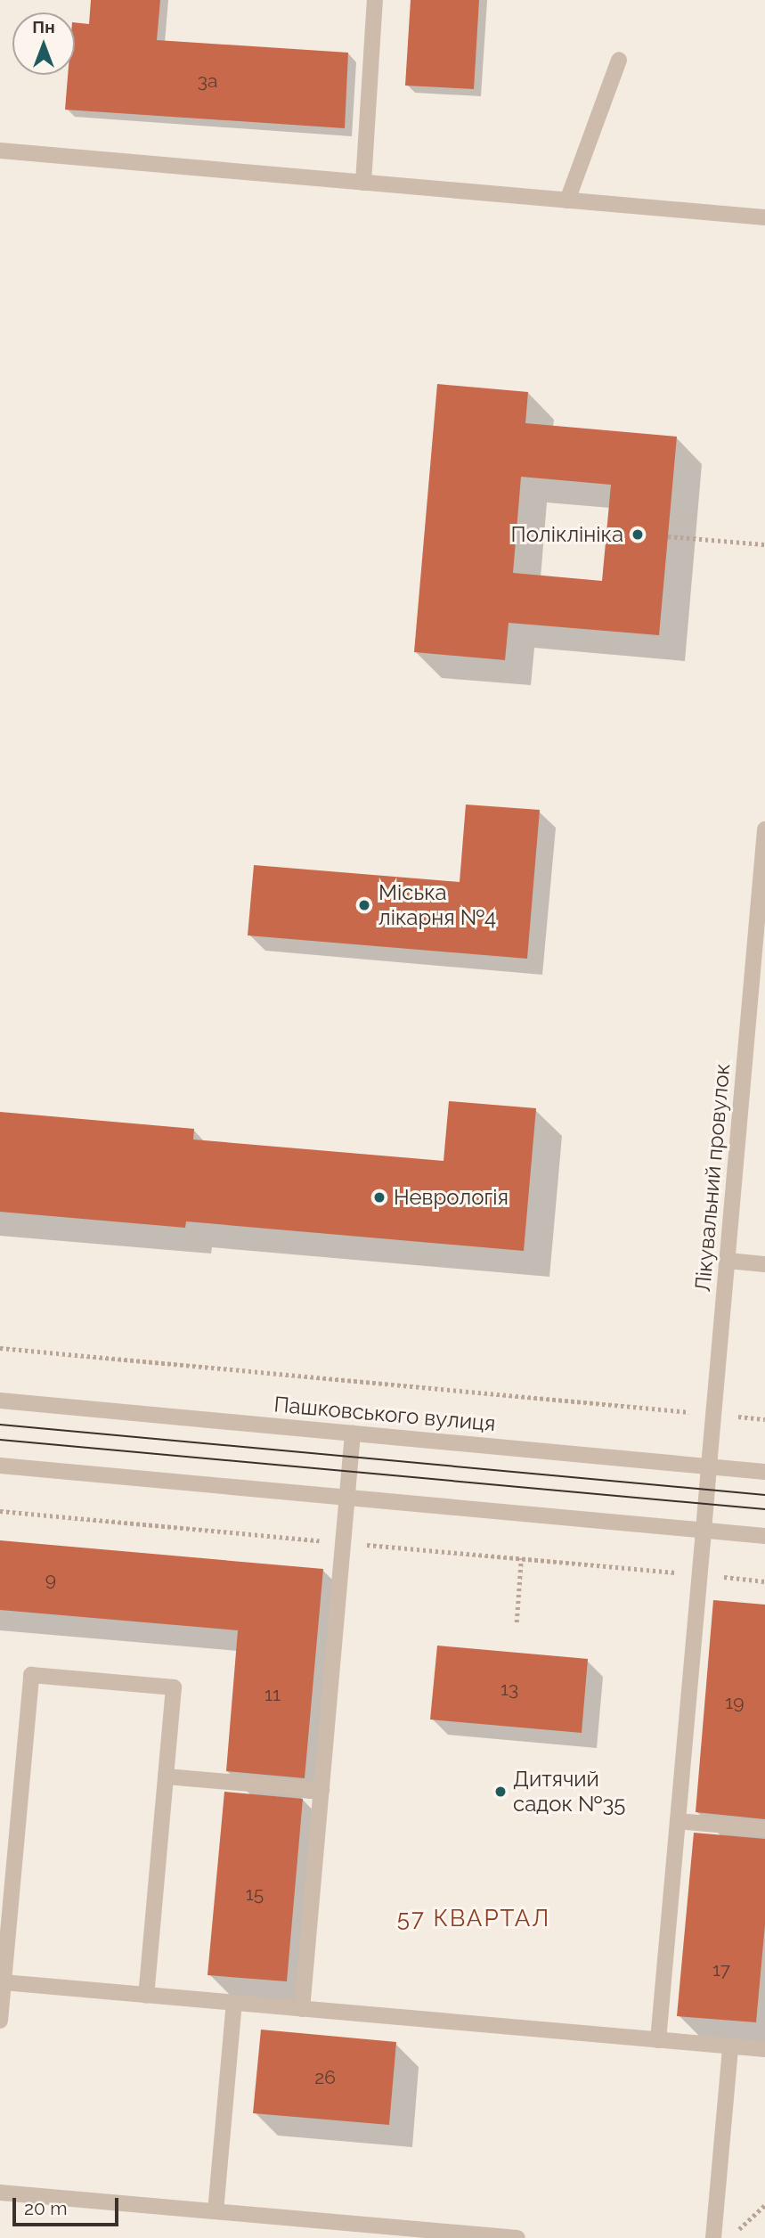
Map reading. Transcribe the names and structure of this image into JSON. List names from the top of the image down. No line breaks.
{"streets":{"street":["Лікувальний провулок","Пашковського вулиця"]},"crossings":[["Лікувальний провулок","Пашковського вулиця"]],"districts":["57 КВАРТАЛ"],"places":["Поліклініка","Міська лікарня №4","Неврологія","Дитячий садок №35"],"house_numbers":["3а","9","13","11","19","15","17","26"],"scale_bar":"20 m","north":"top"}
